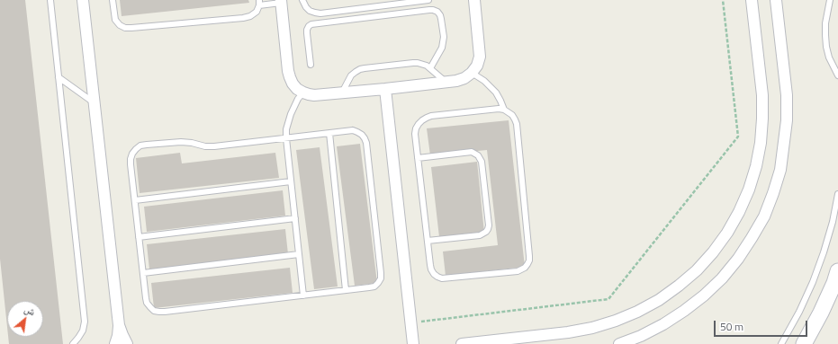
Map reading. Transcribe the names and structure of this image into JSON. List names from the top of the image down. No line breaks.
{"scale_bar":"50 m","north":"top right"}
